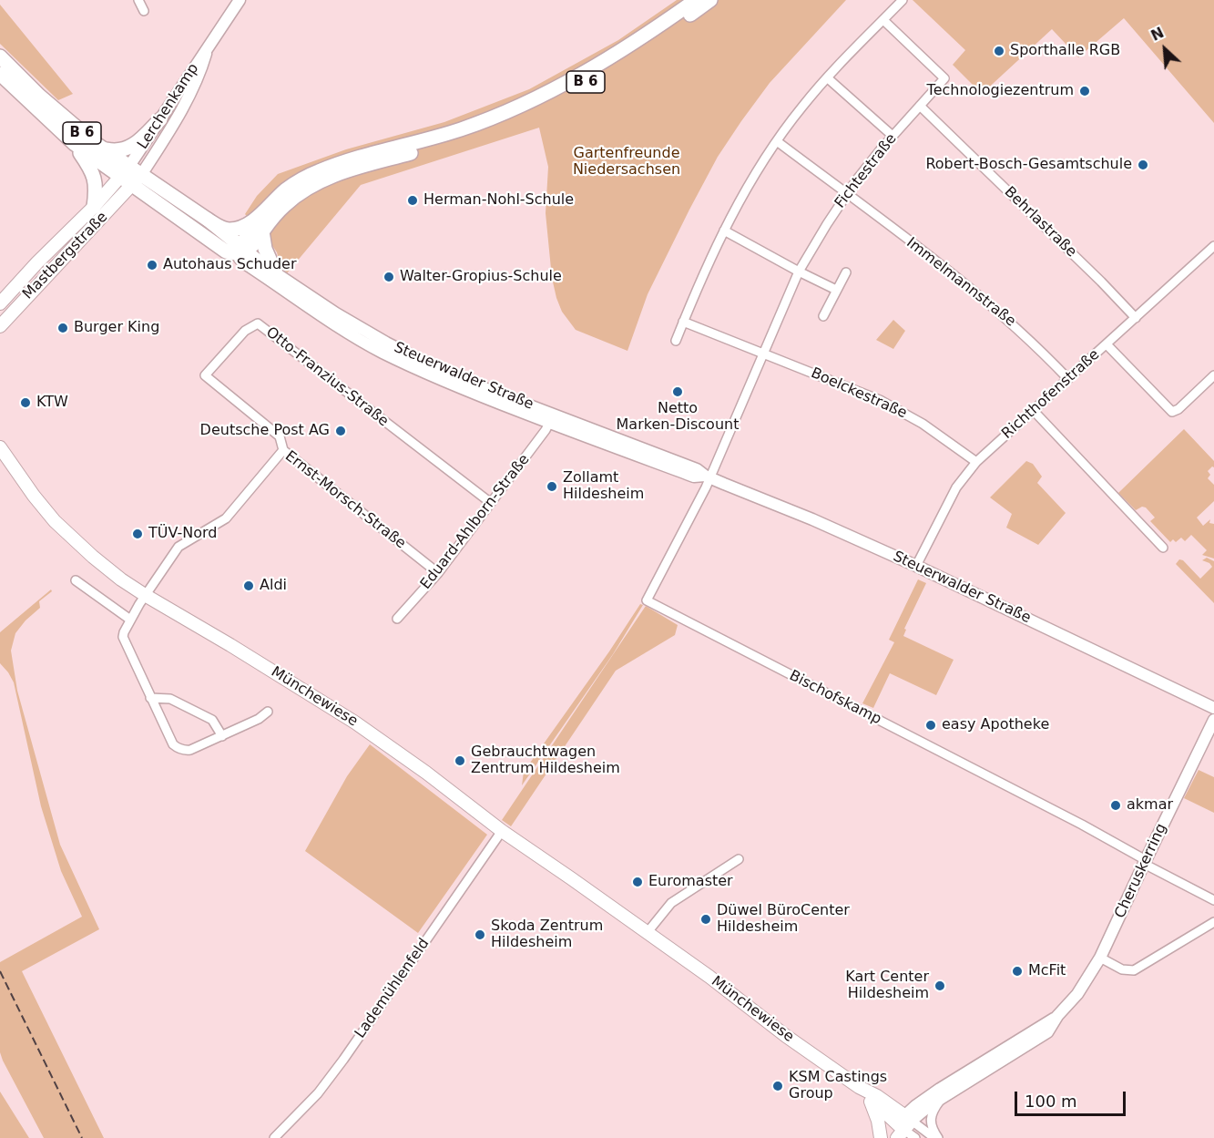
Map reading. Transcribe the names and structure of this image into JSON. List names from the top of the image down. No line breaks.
{"streets":{"main road":["B 6","Mastbergstraße","Steuerwalder Straße","Münchewiese"],"street":["Lerchenkamp","Fichtestraße","Behrlastraße","Immelmannstraße","Otto-Franzius-Straße","Boelckestraße","Richthofenstraße","Ernst-Morsch-Straße","Eduard-Ahlborn-Straße","Bischofskamp","Cheruskerring","Lademühlenfeld"]},"crossings":[["B 6","Lerchenkamp"],["B 6","Mastbergstraße"],["B 6","Steuerwalder Straße"],["Lerchenkamp","Mastbergstraße"],["Lerchenkamp","Steuerwalder Straße"],["Fichtestraße","Behrlastraße"],["Fichtestraße","Immelmannstraße"],["Fichtestraße","Steuerwalder Straße"],["Fichtestraße","Boelckestraße"],["Fichtestraße","Bischofskamp"],["Behrlastraße","Richthofenstraße"],["Mastbergstraße","Steuerwalder Straße"],["Immelmannstraße","Richthofenstraße"],["Steuerwalder Straße","Richthofenstraße"],["Steuerwalder Straße","Eduard-Ahlborn-Straße"],["Steuerwalder Straße","Bischofskamp"],["Otto-Franzius-Straße","Ernst-Morsch-Straße"],["Otto-Franzius-Straße","Eduard-Ahlborn-Straße"],["Boelckestraße","Richthofenstraße"],["Ernst-Morsch-Straße","Eduard-Ahlborn-Straße"],["Ernst-Morsch-Straße","Münchewiese"],["Münchewiese","Cheruskerring"],["Münchewiese","Lademühlenfeld"],["Bischofskamp","Cheruskerring"]],"parks":["Gartenfreunde Niedersachsen"],"places":["Sporthalle RGB","Technologiezentrum","Robert-Bosch-Gesamtschule","Herman-Nohl-Schule","Autohaus Schuder","Walter-Gropius-Schule","Burger King","Netto Marken-Discount","KTW","Deutsche Post AG","Zollamt Hildesheim","TÜV-Nord","Aldi","easy Apotheke","Gebrauchtwagen Zentrum Hildesheim","akmar","Euromaster","Düwel BüroCenter Hildesheim","Skoda Zentrum Hildesheim","McFit","Kart Center Hildesheim","KSM Castings Group"],"scale_bar":"100 m","north":"top left"}
